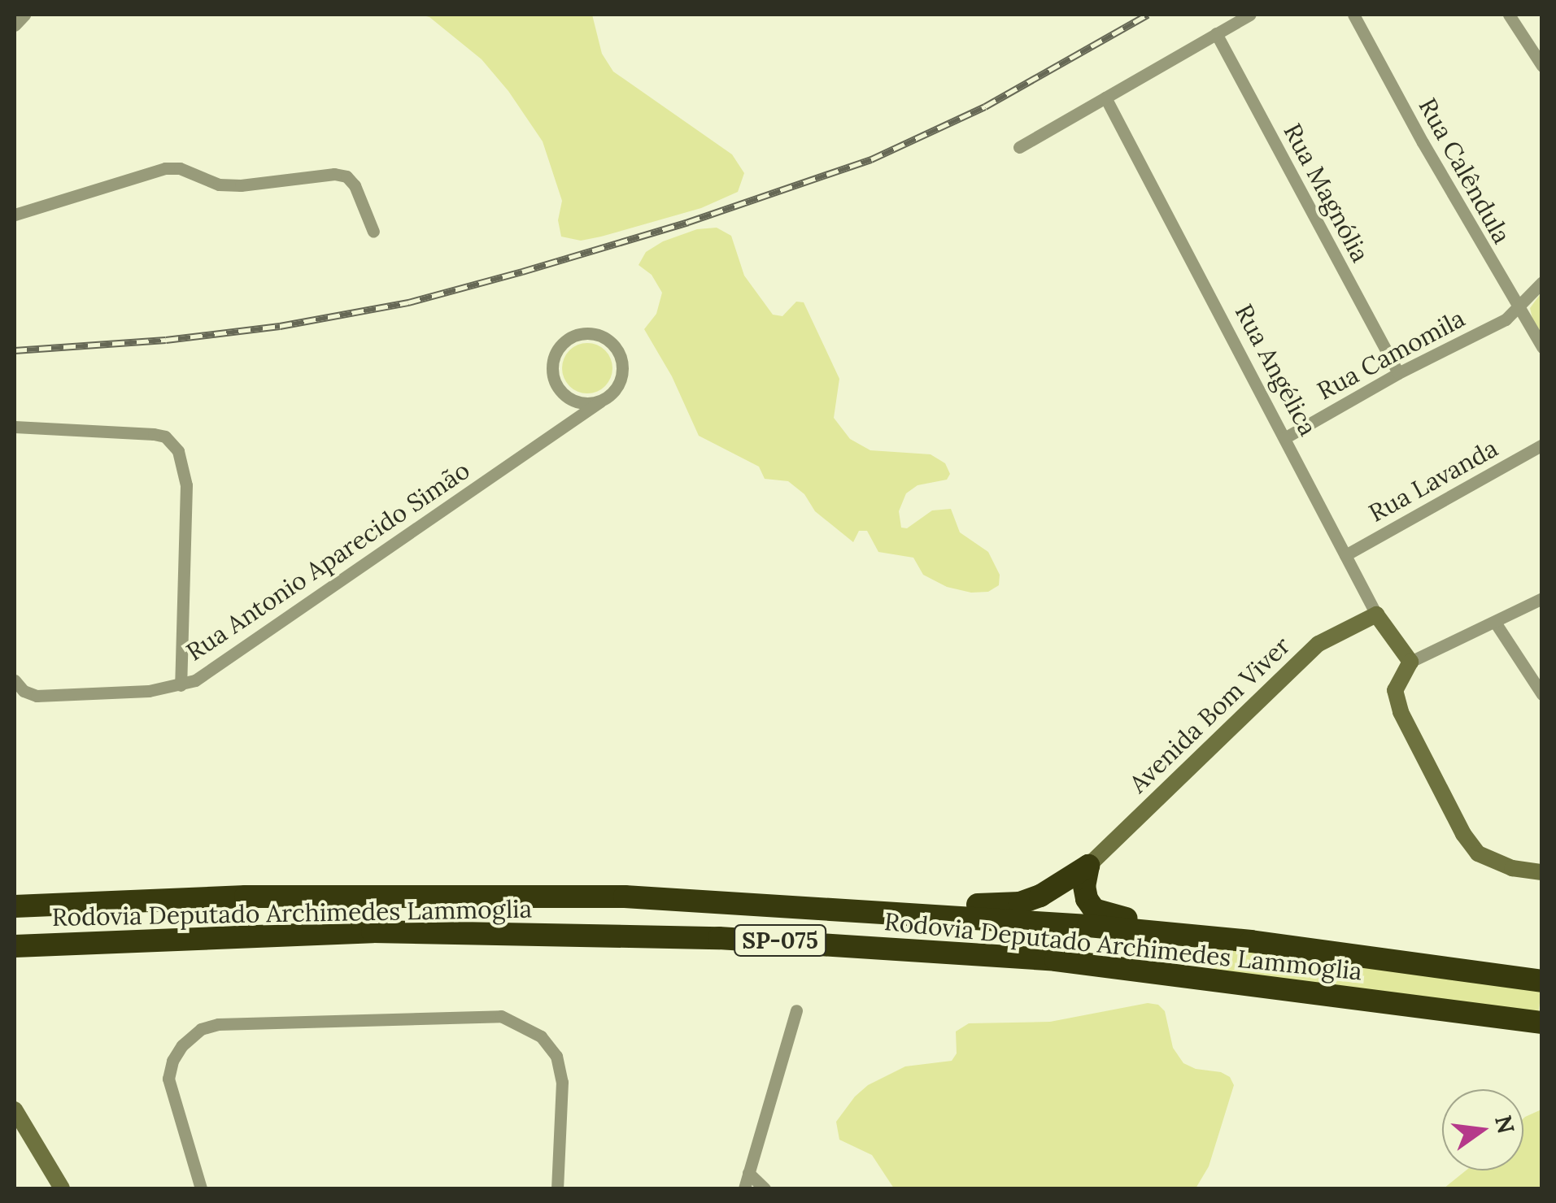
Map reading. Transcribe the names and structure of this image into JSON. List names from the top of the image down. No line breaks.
{"streets":{"highway":["Rodovia Deputado Archimedes Lammoglia","SP-075"],"street":["Rua Calêndula","Rua Magnólia","Rua Camomila","Rua Angélica","Rua Lavanda","Rua Antonio Aparecido Simão","Avenida Bom Viver"]},"crossings":[["Rua Calêndula","Rua Camomila"],["Rua Magnólia","Rua Camomila"],["Rua Camomila","Rua Angélica"],["Rua Angélica","Rua Lavanda"],["Rua Angélica","Avenida Bom Viver"]],"north":"right"}
